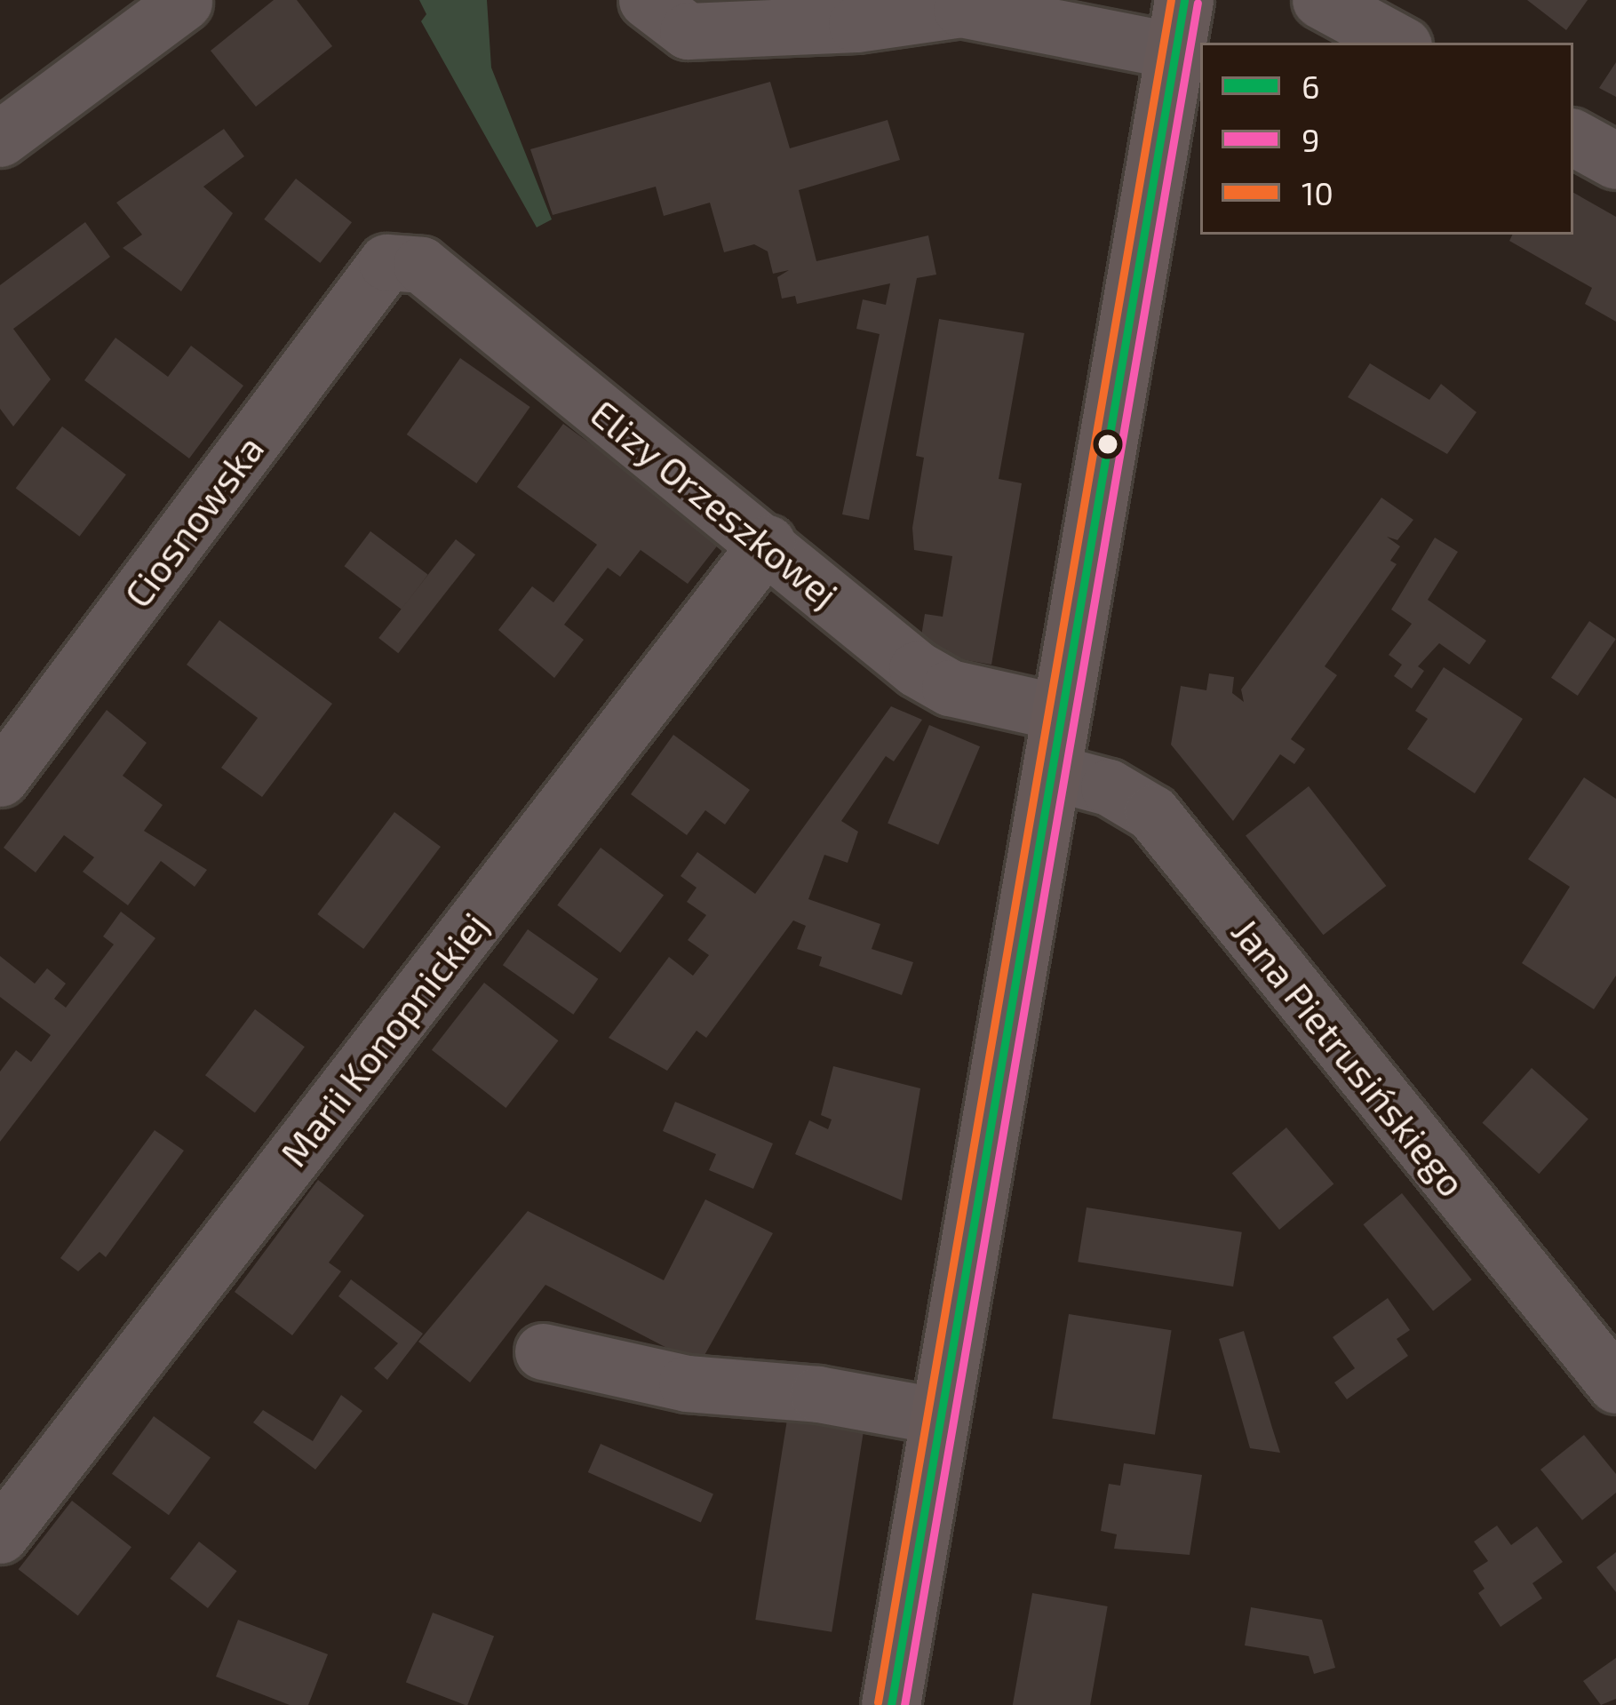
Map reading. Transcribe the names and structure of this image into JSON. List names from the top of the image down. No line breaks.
{"streets":{"street":["Elizy Orzeszkowej","Ciosnowska","Marii Konopnickiej","Jana Pietrusińskiego"]},"crossings":[["Elizy Orzeszkowej","Ciosnowska"],["Elizy Orzeszkowej","Marii Konopnickiej"]],"lines":["transit line 6","transit line 10","transit line 9"],"legend":["6","9","10"]}
